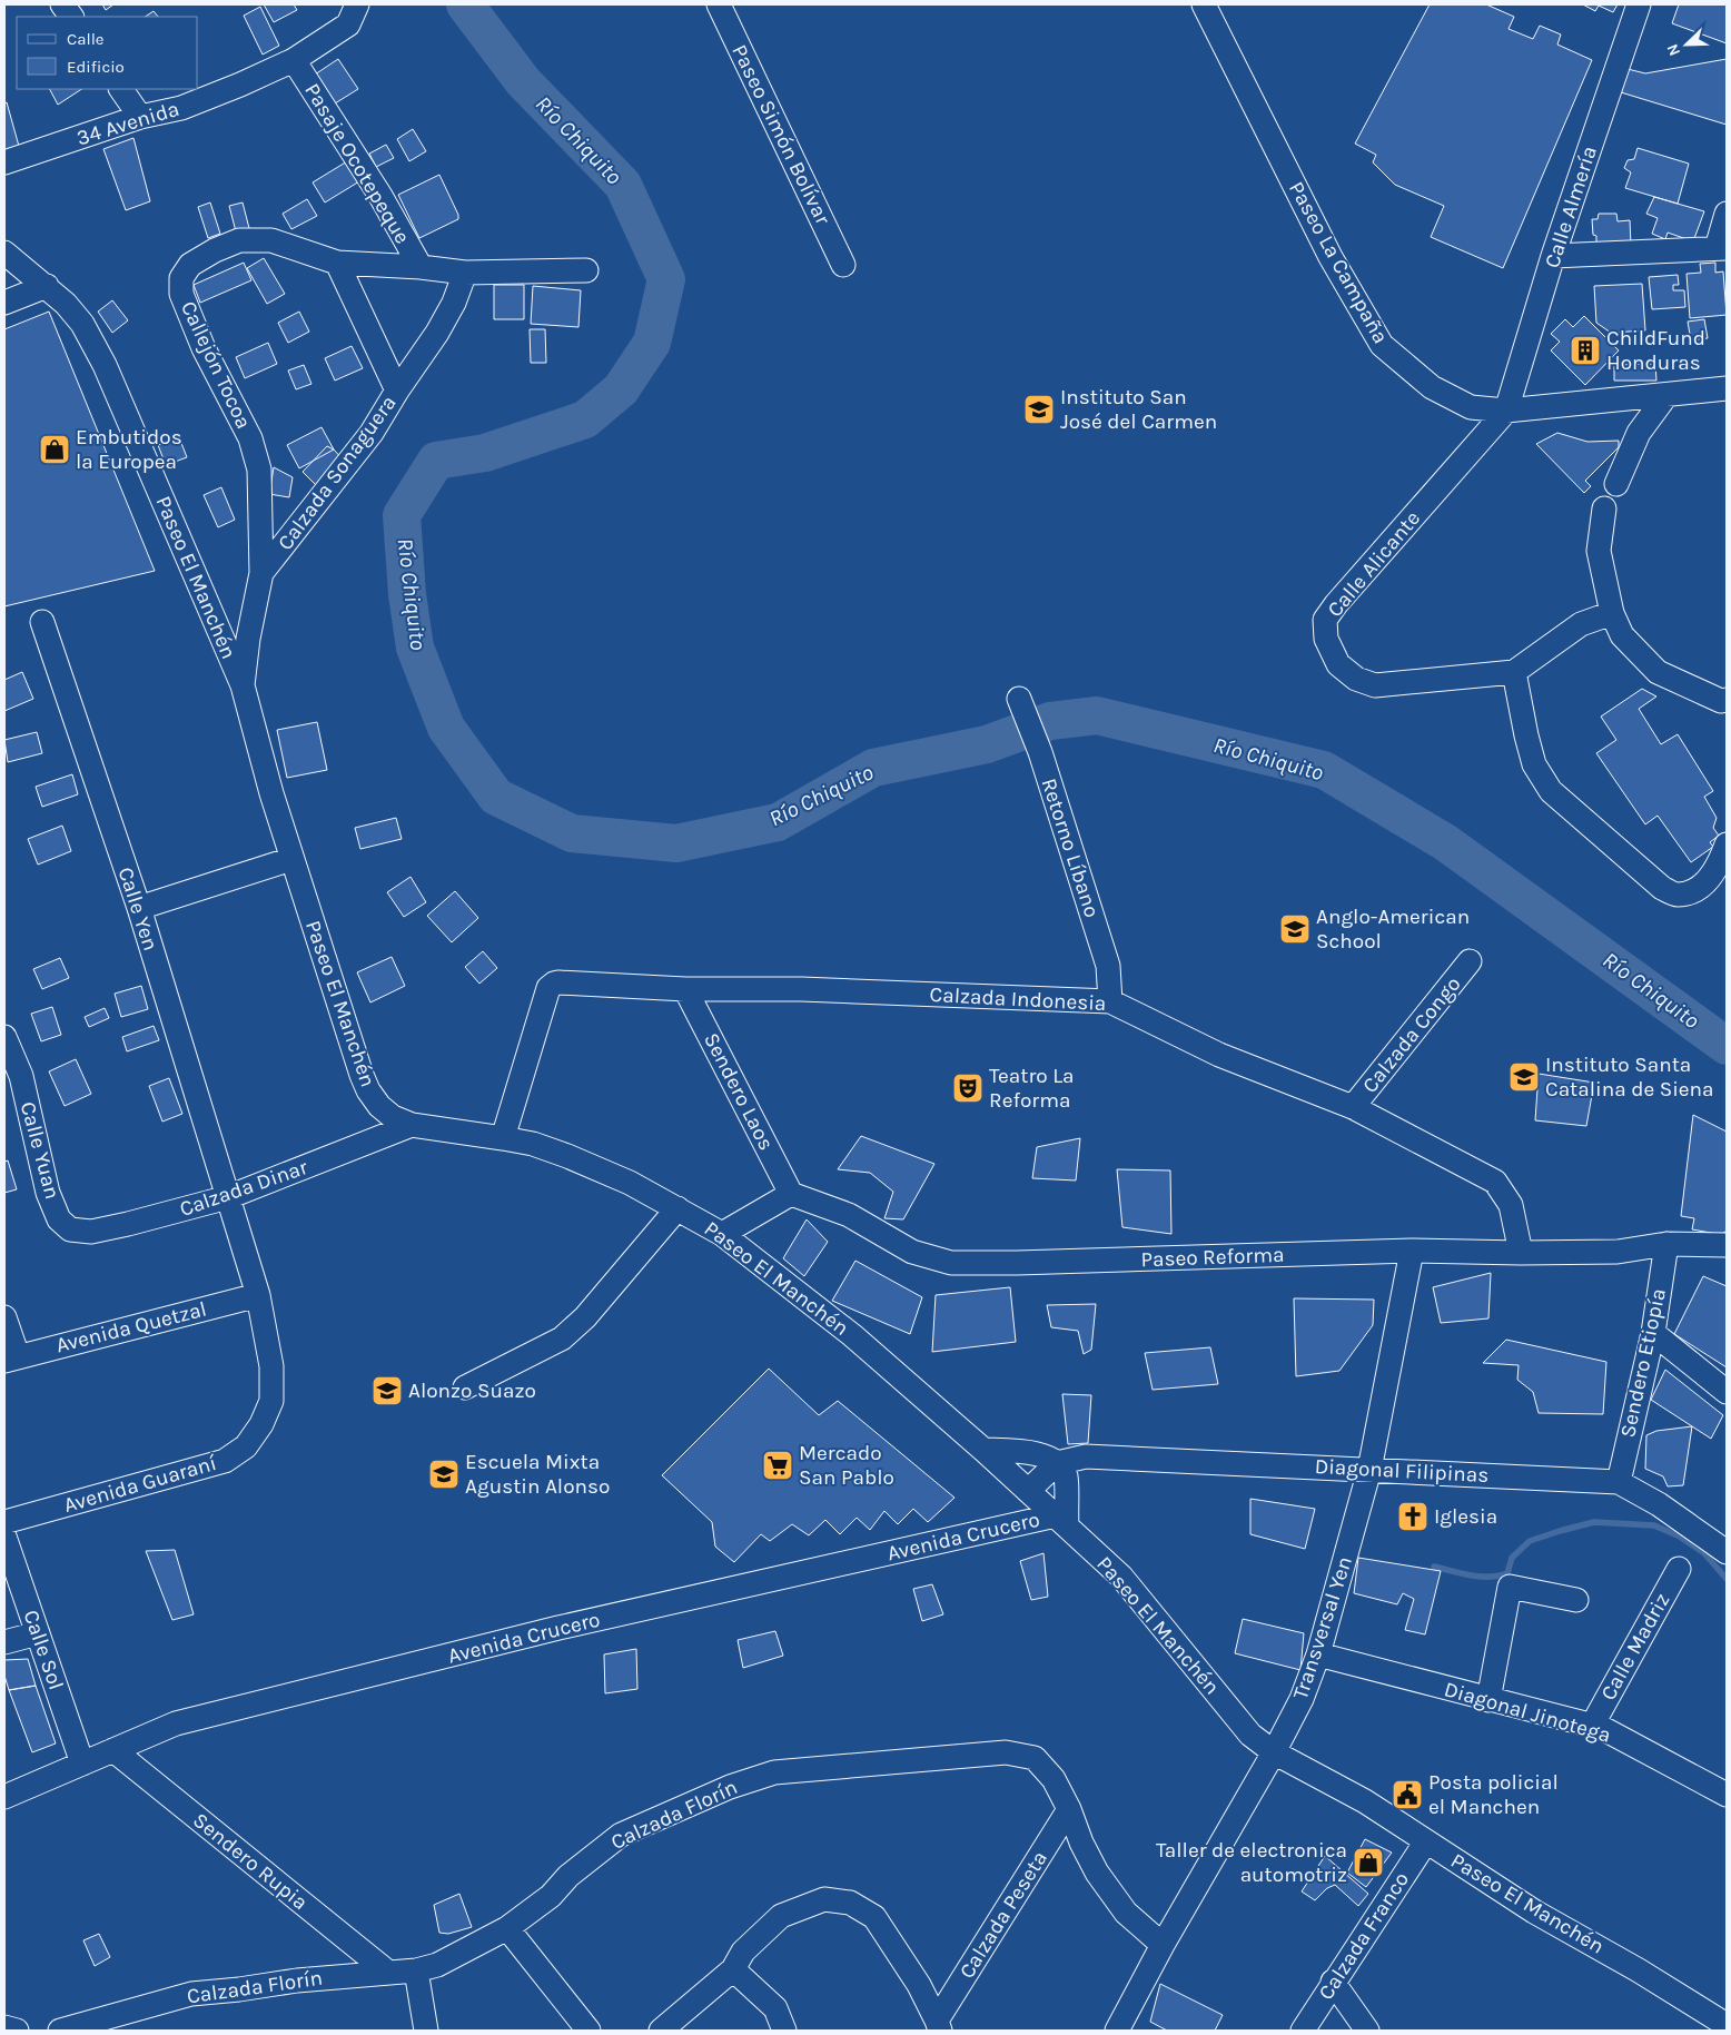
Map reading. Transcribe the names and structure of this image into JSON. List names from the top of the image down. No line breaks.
{"streets":{"street":["34 Avenida","Paseo Simón Bolívar","Pasaje Ocotepeque","Calle Almería","Paseo La Campaña","Callejón Tocoa","Calzada Sonaguera","Calle Alicante","Paseo El Manchén","Retorno Líbano","Calle Yen","Calzada Indonesia","Calzada Congo","Sendero Laos","Calle Yuan","Calzada Dinar","Paseo Reforma","Avenida Quetzal","Sendero Etiopía","Diagonal Filipinas","Avenida Guaraní","Avenida Crucero","Transversal Yen","Calle Madriz","Calle Sol","Diagonal Jinotega","Calzada Florín","Sendero Rupia","Calzada Peseta","Calzada Franco"]},"crossings":[["34 Avenida","Pasaje Ocotepeque"],["Pasaje Ocotepeque","Callejón Tocoa"],["Calle Almería","Paseo La Campaña"],["Calle Almería","Calle Alicante"],["Paseo La Campaña","Calle Alicante"],["Callejón Tocoa","Calzada Sonaguera"],["Calzada Sonaguera","Paseo El Manchén"],["Paseo El Manchén","Calzada Indonesia"],["Paseo El Manchén","Calzada Dinar"],["Paseo El Manchén","Avenida Crucero"],["Paseo El Manchén","Transversal Yen"],["Paseo El Manchén","Calzada Franco"],["Retorno Líbano","Calzada Indonesia"],["Calle Yen","Calzada Dinar"],["Calle Yen","Avenida Guaraní"],["Calzada Indonesia","Calzada Congo"],["Calzada Indonesia","Sendero Laos"],["Calzada Indonesia","Paseo Reforma"],["Sendero Laos","Paseo Reforma"],["Calle Yuan","Calzada Dinar"],["Calzada Dinar","Avenida Guaraní"],["Paseo Reforma","Sendero Etiopía"],["Paseo Reforma","Transversal Yen"],["Avenida Quetzal","Avenida Guaraní"],["Sendero Etiopía","Diagonal Filipinas"],["Diagonal Filipinas","Transversal Yen"],["Avenida Crucero","Calle Sol"],["Avenida Crucero","Sendero Rupia"],["Transversal Yen","Diagonal Jinotega"],["Transversal Yen","Calzada Florín"],["Calle Madriz","Diagonal Jinotega"],["Calzada Florín","Sendero Rupia"],["Calzada Florín","Calzada Peseta"]],"water":["Río Chiquito"],"places":{"building":["ChildFund Honduras"],"school or university":["Instituto San José del Carmen","Anglo-American School","Instituto Santa Catalina de Siena","Alonzo Suazo","Escuela Mixta Agustin Alonso"],"shop":["Embutidos la Europea","Taller de electronica automotriz"],"theatre":["Teatro La Reforma"],"supermarket":["Mercado San Pablo"],"church":["Iglesia"],"public building":["Posta policial el Manchen"]},"legend":["Calle","Edificio"],"north":"bottom left"}
